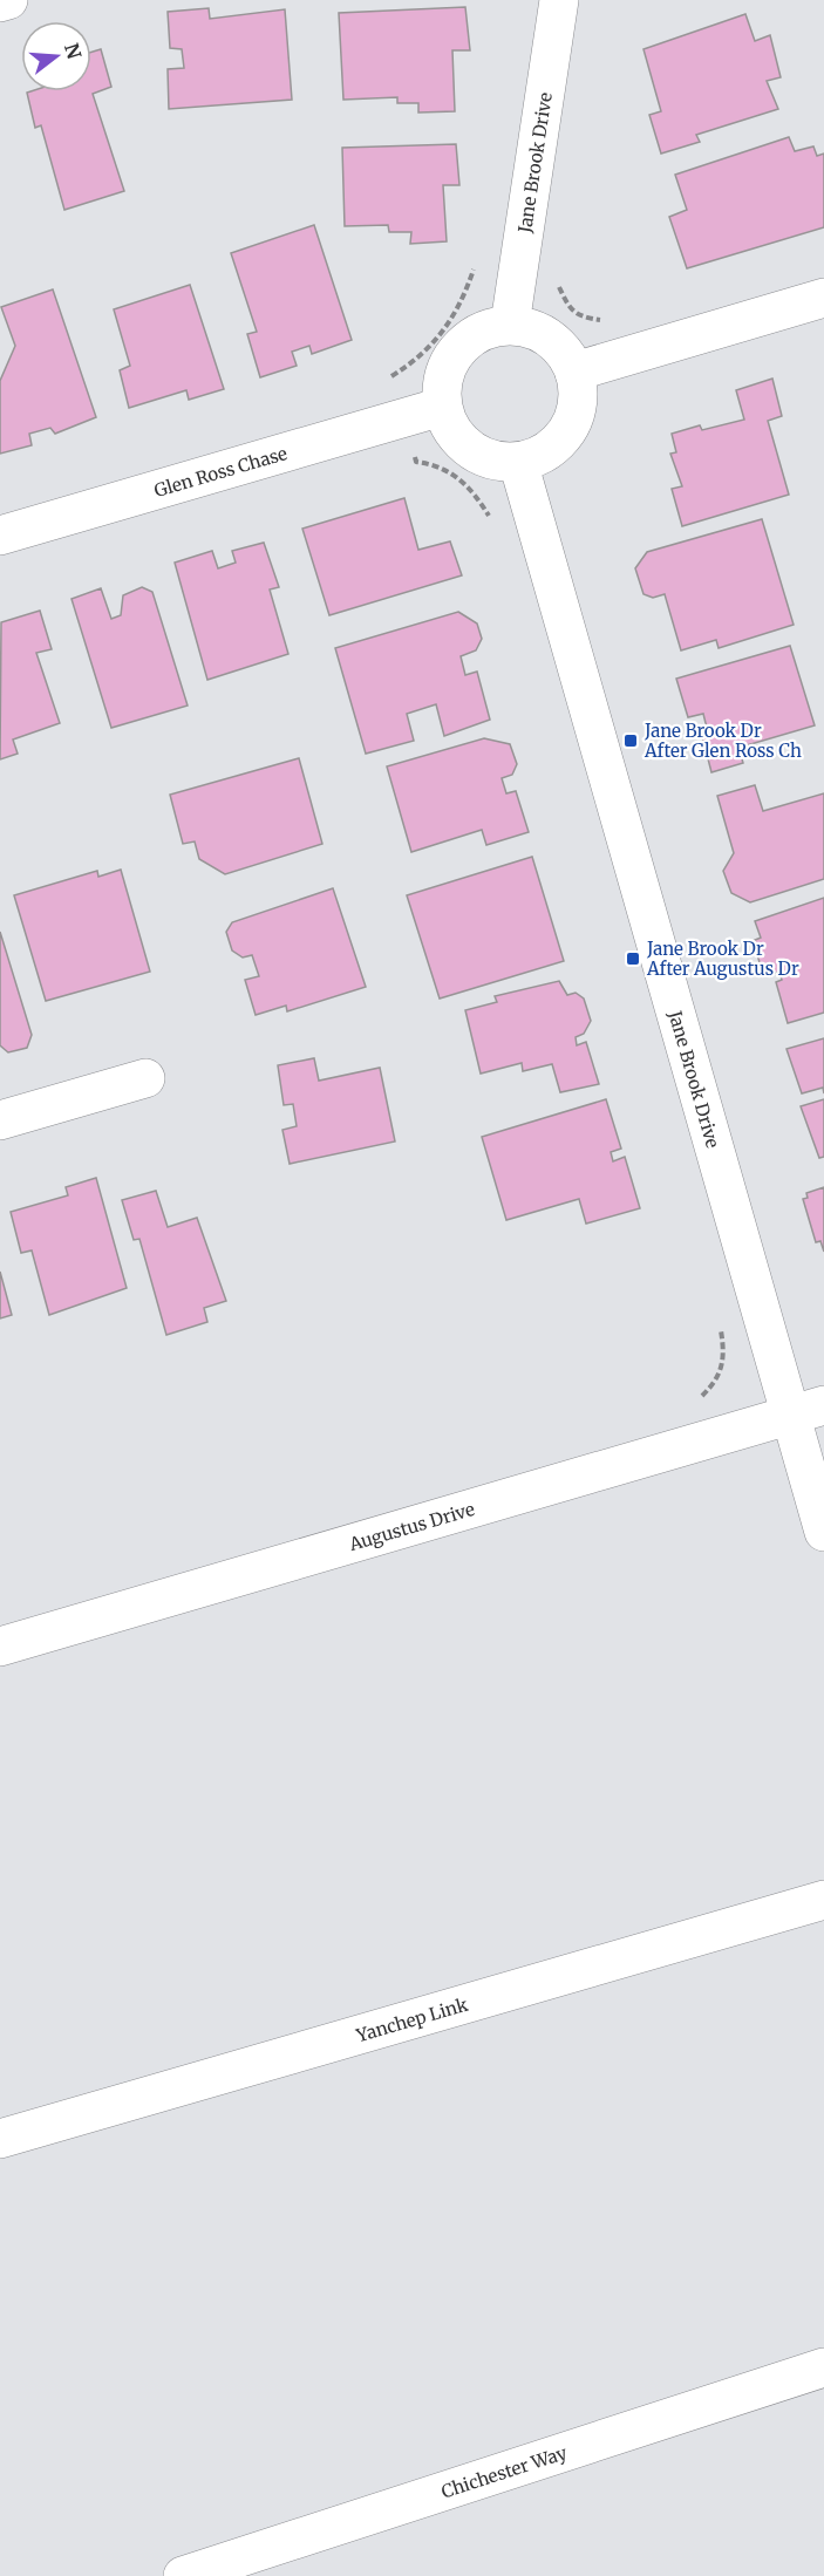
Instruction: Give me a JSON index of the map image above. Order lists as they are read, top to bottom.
{
  "streets": {
    "street": [
      "Jane Brook Drive",
      "Glen Ross Chase",
      "Augustus Drive",
      "Yanchep Link",
      "Chichester Way"
    ]
  },
  "crossings": [
    ["Jane Brook Drive", "Glen Ross Chase"],
    ["Jane Brook Drive", "Augustus Drive"]
  ],
  "places": {
    "transit": ["Jane Brook Dr After Glen Ross Ch", "Jane Brook Dr After Augustus Dr"]
  },
  "north": "right"
}
